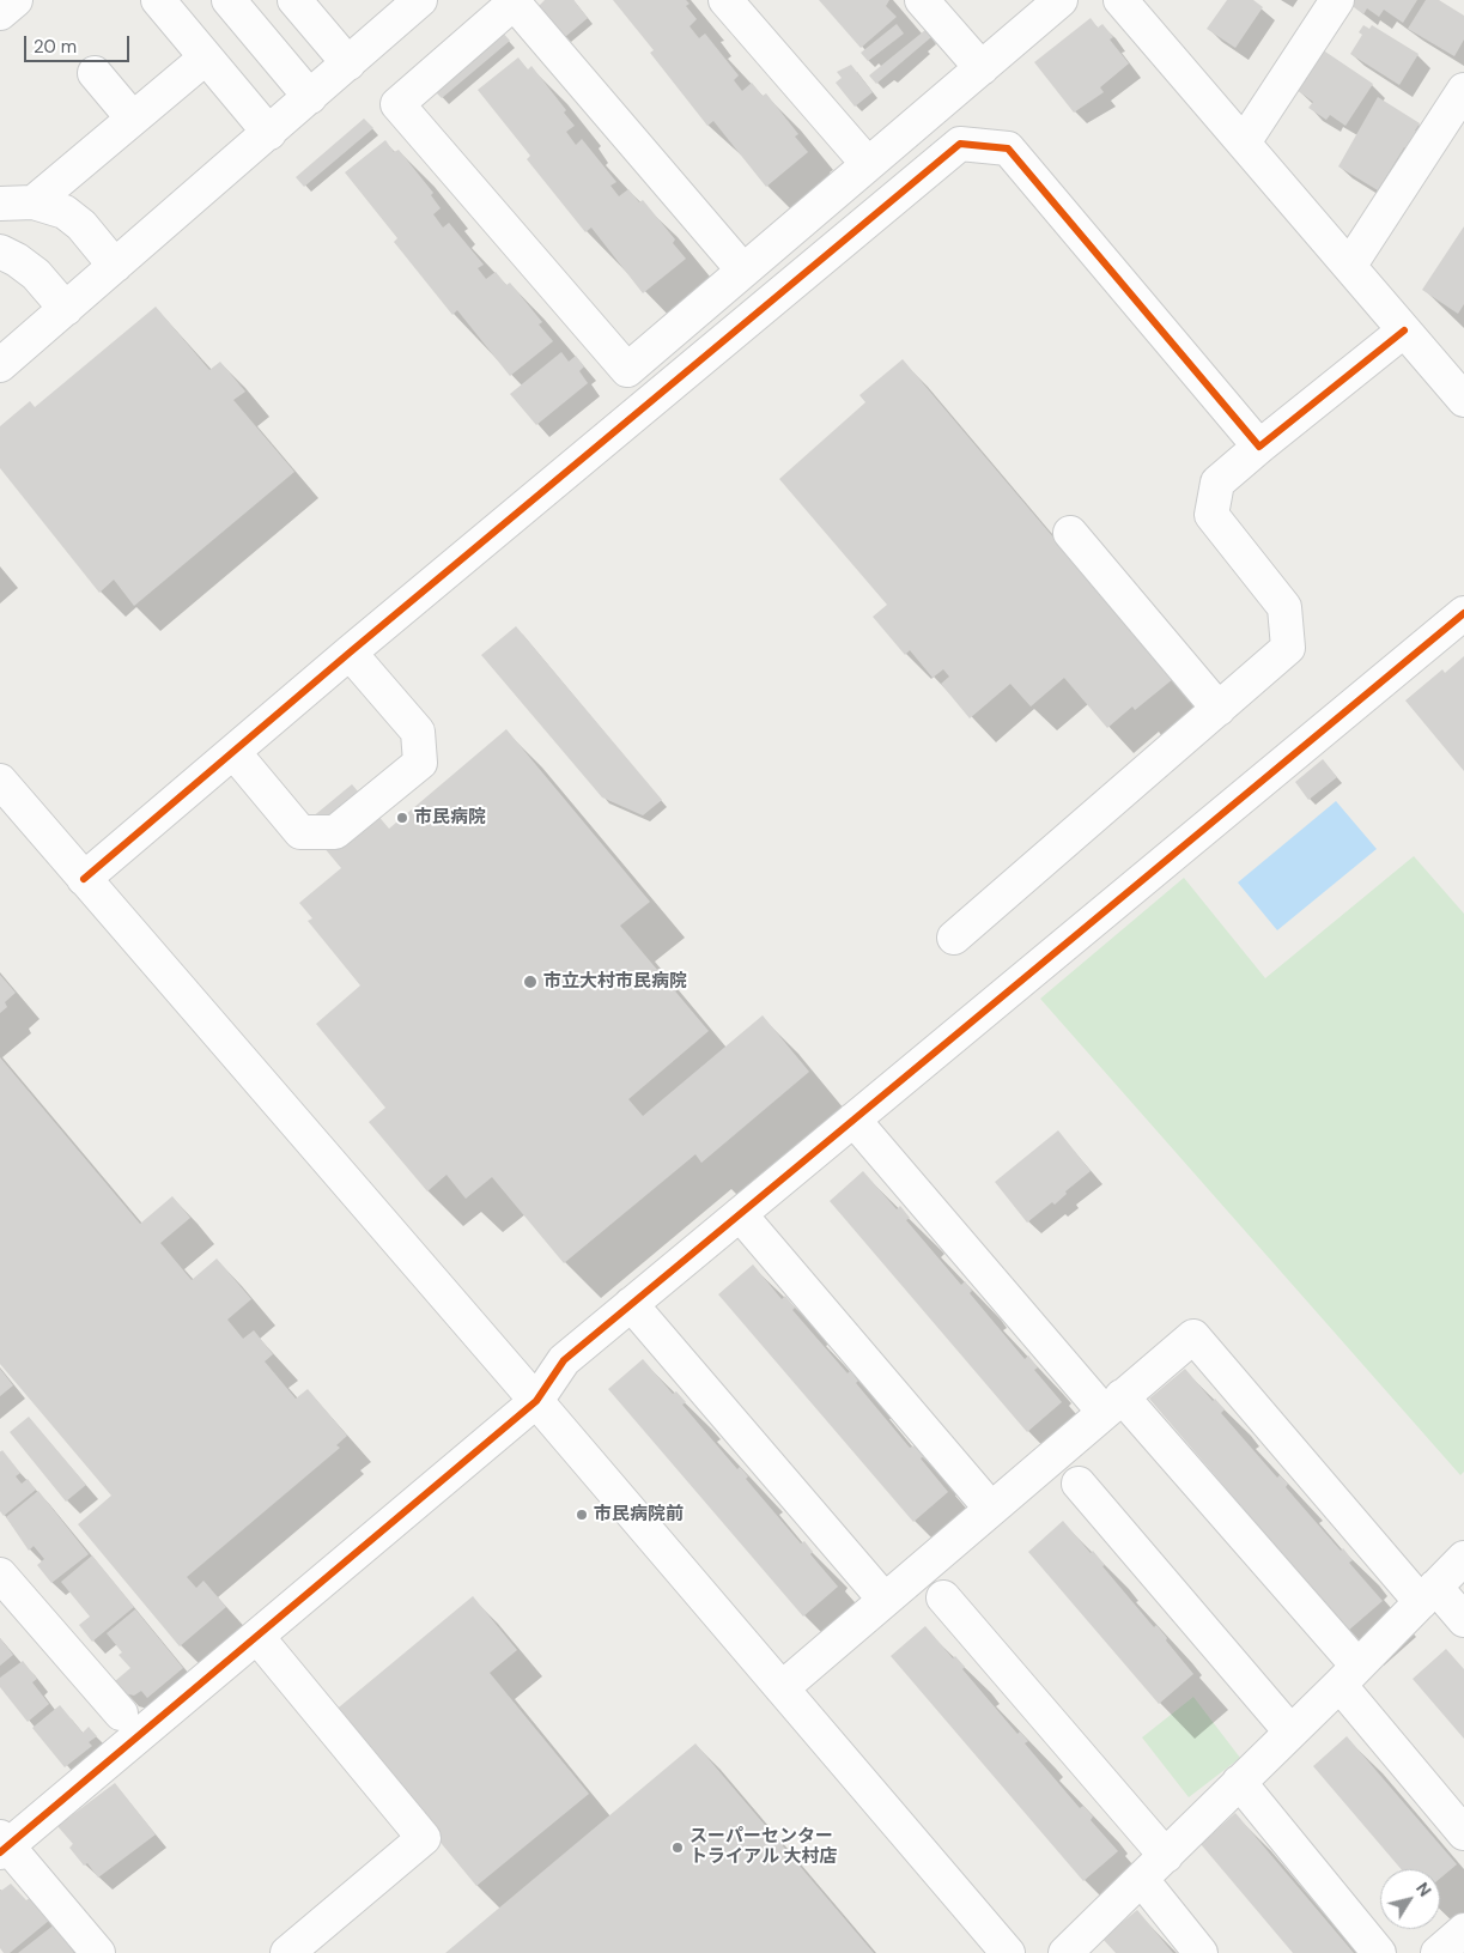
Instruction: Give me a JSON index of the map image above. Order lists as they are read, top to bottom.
{
  "places": [
    "市民病院",
    "市立大村市民病院",
    "市民病院前",
    "スーパーセンター トライアル 大村店"
  ],
  "scale_bar": "20 m",
  "north": "top right"
}
